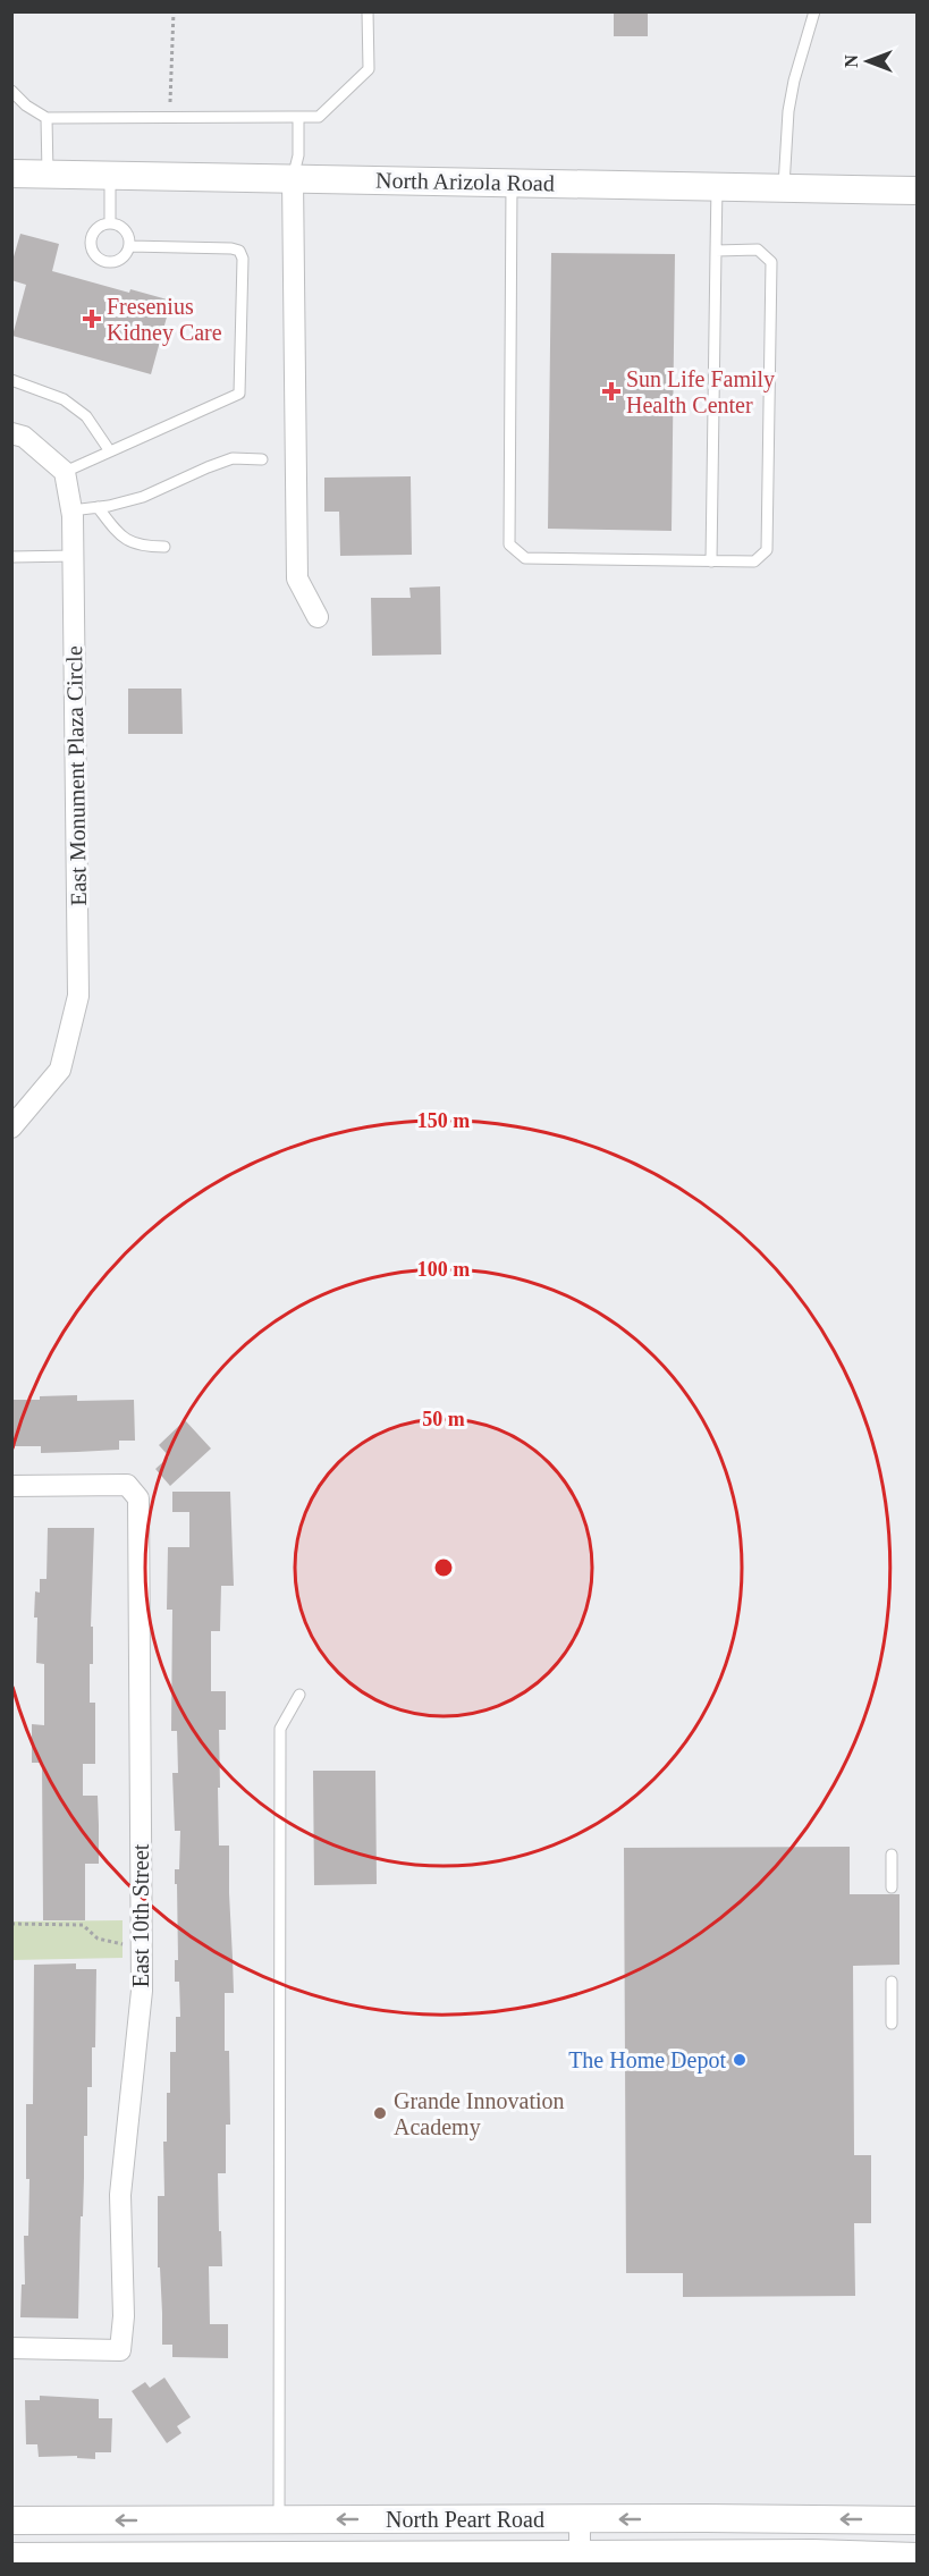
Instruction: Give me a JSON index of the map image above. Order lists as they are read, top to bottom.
{
  "streets": {
    "street": [
      "North Arizola Road",
      "East Monument Plaza Circle",
      "East 10th Street",
      "North Peart Road"
    ]
  },
  "places": {
    "health": ["Fresenius Kidney Care", "Sun Life Family Health Center"],
    "other": ["The Home Depot", "Grande Innovation Academy"]
  },
  "north": "left",
  "rings": ["150 m", "100 m", "50 m"]
}
